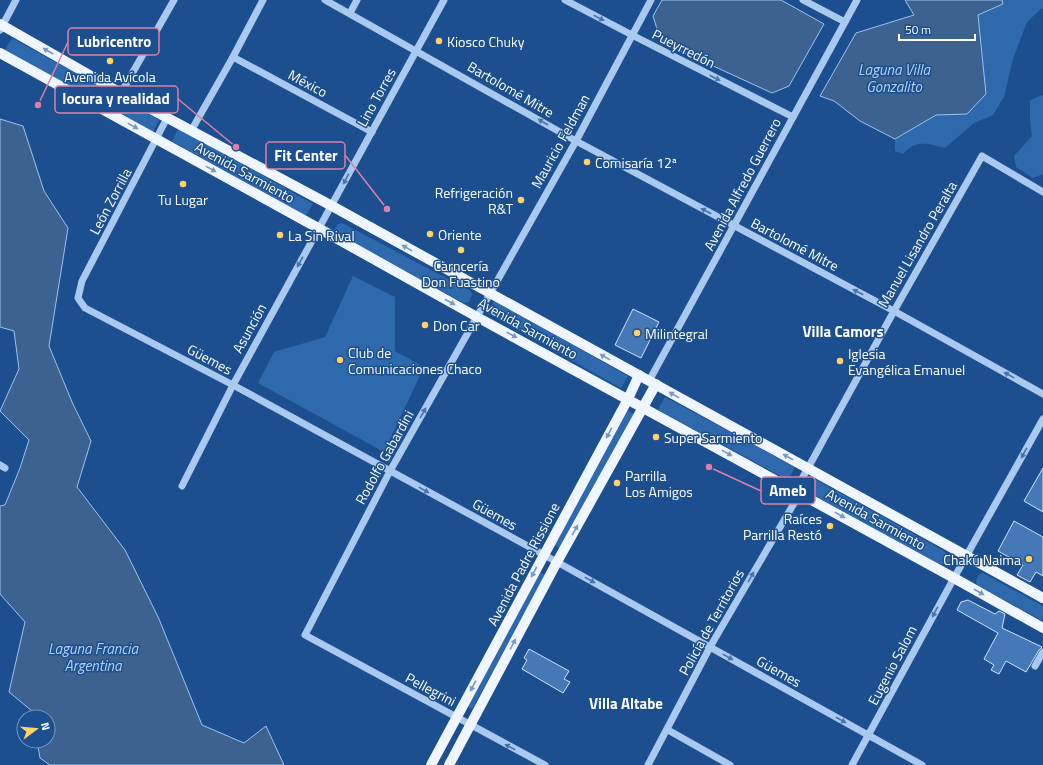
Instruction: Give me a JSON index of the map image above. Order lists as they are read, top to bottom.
{
  "streets": {
    "main road": ["Avenida Sarmiento", "Avenida Padre Rissione"],
    "street": [
      "Pueyrredón",
      "México",
      "Bartolomé Mitre",
      "Lino Torres",
      "Mauricio Feldman",
      "Avenida Alfredo Guerrero",
      "León Zorrilla",
      "Manuel Lisandro Peralta",
      "Asunción",
      "Güemes",
      "Rodolfo Gabardini",
      "Policía de Territorios",
      "Eugenio Salom",
      "Pellegrini"
    ]
  },
  "crossings": [
    ["Pueyrredón", "Mauricio Feldman"],
    ["Pueyrredón", "Avenida Alfredo Guerrero"],
    ["México", "Lino Torres"],
    ["Bartolomé Mitre", "Lino Torres"],
    ["Bartolomé Mitre", "Mauricio Feldman"],
    ["Bartolomé Mitre", "Avenida Alfredo Guerrero"],
    ["Bartolomé Mitre", "Manuel Lisandro Peralta"],
    ["Lino Torres", "Avenida Sarmiento"],
    ["Lino Torres", "Asunción"],
    ["Mauricio Feldman", "Avenida Sarmiento"],
    ["Mauricio Feldman", "Rodolfo Gabardini"],
    ["Avenida Sarmiento", "Avenida Alfredo Guerrero"],
    ["Avenida Sarmiento", "León Zorrilla"],
    ["Avenida Sarmiento", "Manuel Lisandro Peralta"],
    ["Avenida Sarmiento", "Asunción"],
    ["Avenida Sarmiento", "Rodolfo Gabardini"],
    ["Avenida Sarmiento", "Avenida Padre Rissione"],
    ["Avenida Sarmiento", "Policía de Territorios"],
    ["Avenida Sarmiento", "Eugenio Salom"],
    ["Avenida Alfredo Guerrero", "Avenida Padre Rissione"],
    ["León Zorrilla", "Güemes"],
    ["Manuel Lisandro Peralta", "Policía de Territorios"],
    ["Asunción", "Güemes"],
    ["Güemes", "Rodolfo Gabardini"],
    ["Güemes", "Avenida Padre Rissione"],
    ["Güemes", "Policía de Territorios"],
    ["Güemes", "Eugenio Salom"],
    ["Rodolfo Gabardini", "Pellegrini"],
    ["Avenida Padre Rissione", "Pellegrini"]
  ],
  "one_way": [
    "Pueyrredón",
    "Bartolomé Mitre",
    "Lino Torres",
    "Asunción",
    "Güemes",
    "Rodolfo Gabardini",
    "Policía de Territorios",
    "Eugenio Salom"
  ],
  "districts": ["Villa Camors", "Villa Altabe"],
  "water": ["Laguna Villa Gonzalito", "Laguna Francia Argentina"],
  "places": [
    "Kiosco Chuky",
    "Avenida Avícola",
    "Lubricentro",
    "locura y realidad",
    "Comisaría 12ª",
    "Tu Lugar",
    "Refrigeración R&T",
    "Fit Center",
    "Oriente",
    "La Sin Rival",
    "Carncería Don Fuastino",
    "Don Car",
    "Milintegral",
    "Club de Comunicaciones Chaco",
    "Iglesia Evangélica Emanuel",
    "Super Sarmiento",
    "Ameb",
    "Parrilla Los Amigos",
    "Raíces Parrilla Restó",
    "Chakú Naima"
  ],
  "scale_bar": "50 m",
  "north": "right"
}
